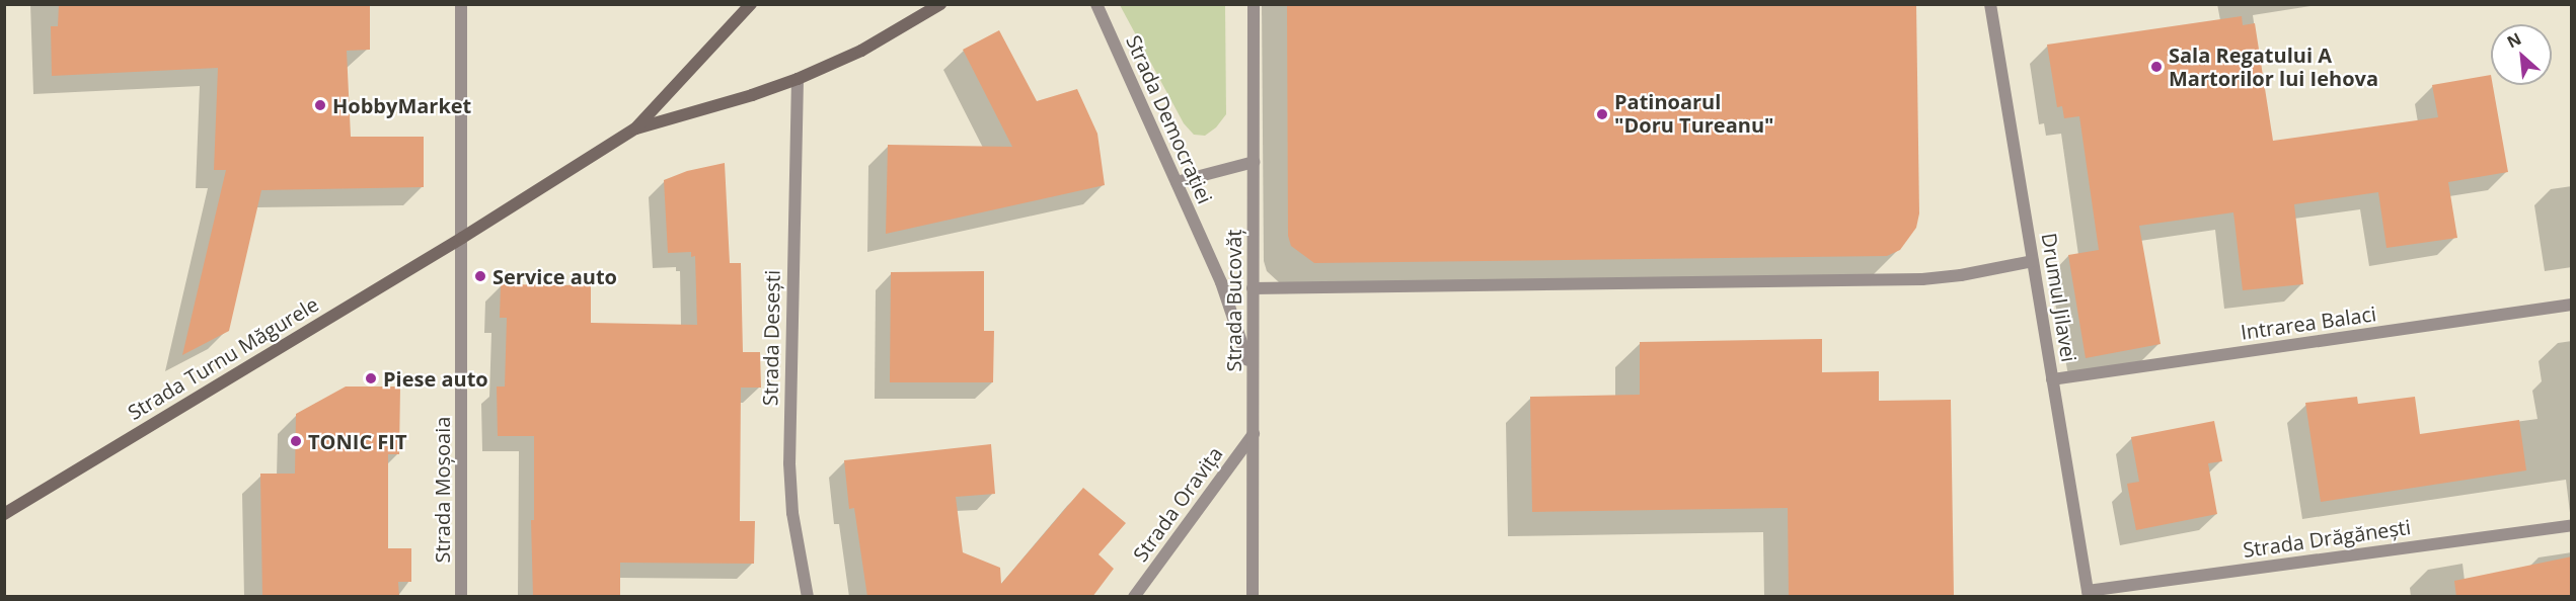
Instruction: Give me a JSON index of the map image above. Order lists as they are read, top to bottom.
{
  "streets": {
    "main road": ["Strada Turnu Măgurele"],
    "street": [
      "Strada Democrației",
      "Drumul Jilavei",
      "Strada Bucovăț",
      "Intrarea Balaci",
      "Strada Desești",
      "Strada Moșoaia",
      "Strada Oravița",
      "Strada Drăgănești"
    ]
  },
  "crossings": [
    ["Strada Democrației", "Strada Bucovăț"],
    ["Drumul Jilavei", "Intrarea Balaci"],
    ["Drumul Jilavei", "Strada Drăgănești"],
    ["Strada Bucovăț", "Strada Oravița"],
    ["Strada Desești", "Strada Turnu Măgurele"],
    ["Strada Turnu Măgurele", "Strada Moșoaia"]
  ],
  "places": [
    "Sala Regatului A Martorilor lui Iehova",
    "HobbyMarket",
    "Patinoarul \"Doru Tureanu\"",
    "Service auto",
    "Piese auto",
    "TONIC FIT"
  ],
  "north": "top left"
}
